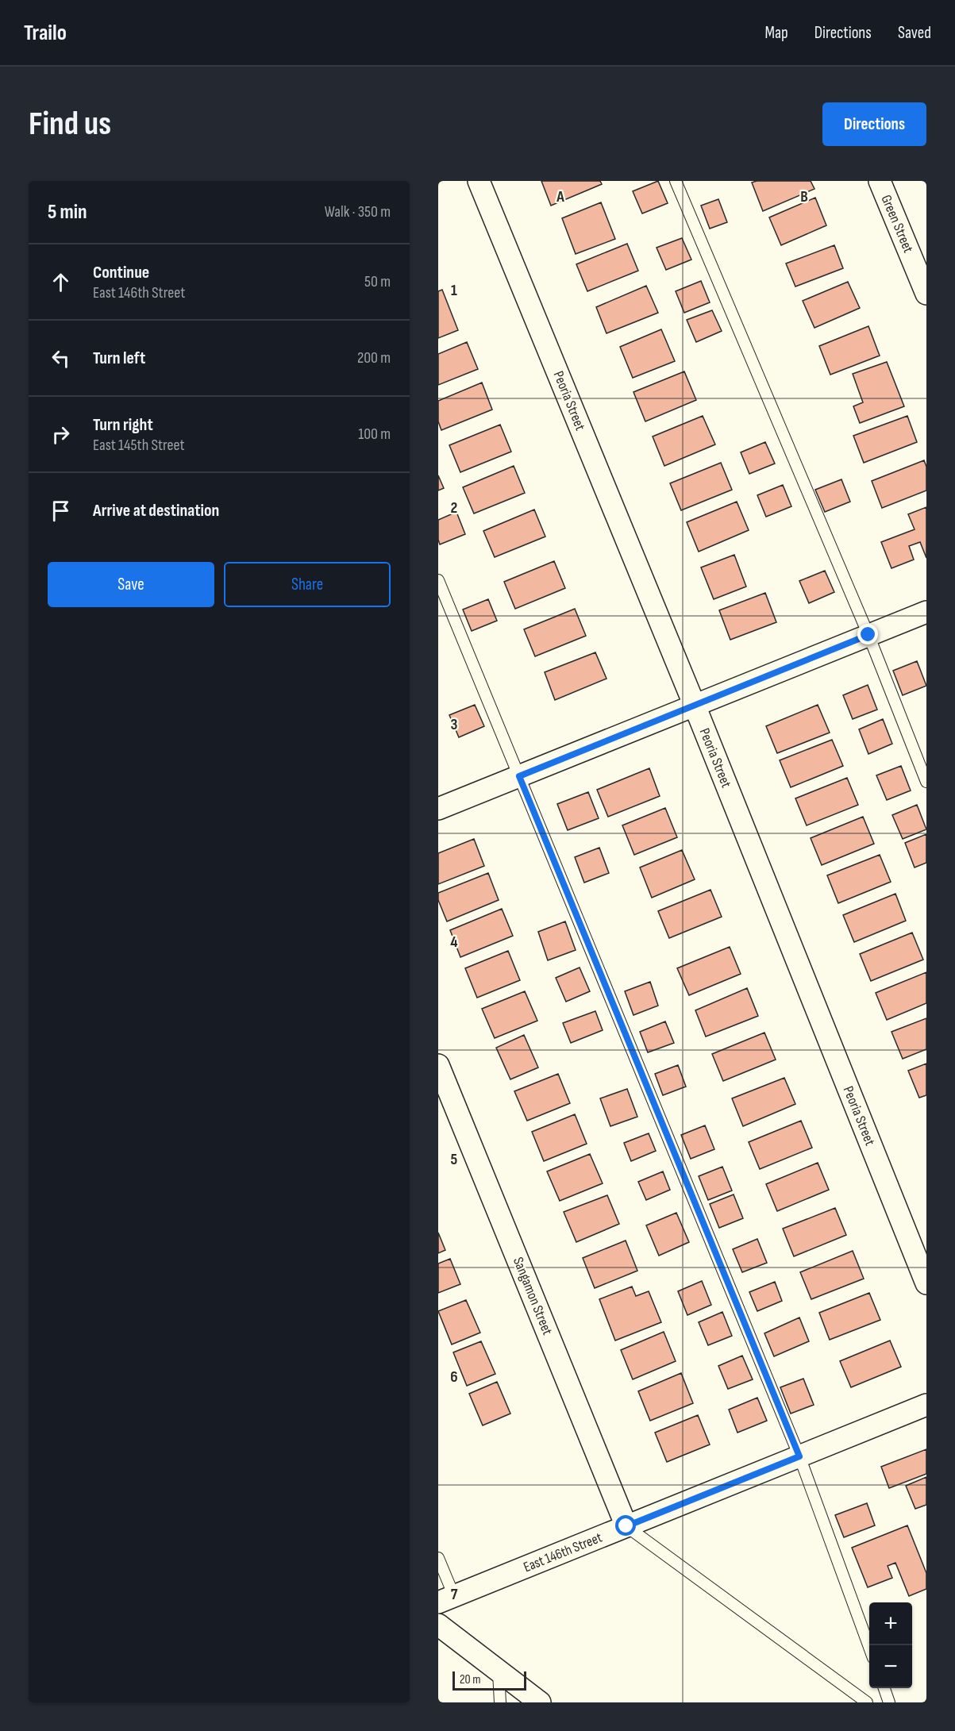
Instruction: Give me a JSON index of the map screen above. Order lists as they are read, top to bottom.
{
  "streets": {
    "street": [
      "Green Street",
      "Peoria Street",
      "Sangamon Street",
      "East 146th Street"
    ]
  },
  "crossings": [
    ["Sangamon Street", "East 146th Street"]
  ],
  "scale_bar": "20 m",
  "page": {
    "header": "Trailo",
    "nav": ["Map", "Directions", "Saved"],
    "buttons": [
      "Directions",
      ["Save", "Share"]
    ],
    "title": "Find us",
    "heading": ["5 min", "Walk · 350 m"],
    "list": [
      ["Continue", "East 146th Street", "50 m"],
      ["Turn left", "200 m"],
      ["Turn right", "East 145th Street", "100 m"],
      "Arrive at destination"
    ],
    "map_buttons": ["+", "−"],
    "scale": "20 m"
  },
  "grid": {
    "columns": ["A", "B"],
    "rows": [
      "1",
      "2",
      "3",
      "4",
      "5",
      "6",
      "7"
    ]
  }
}
